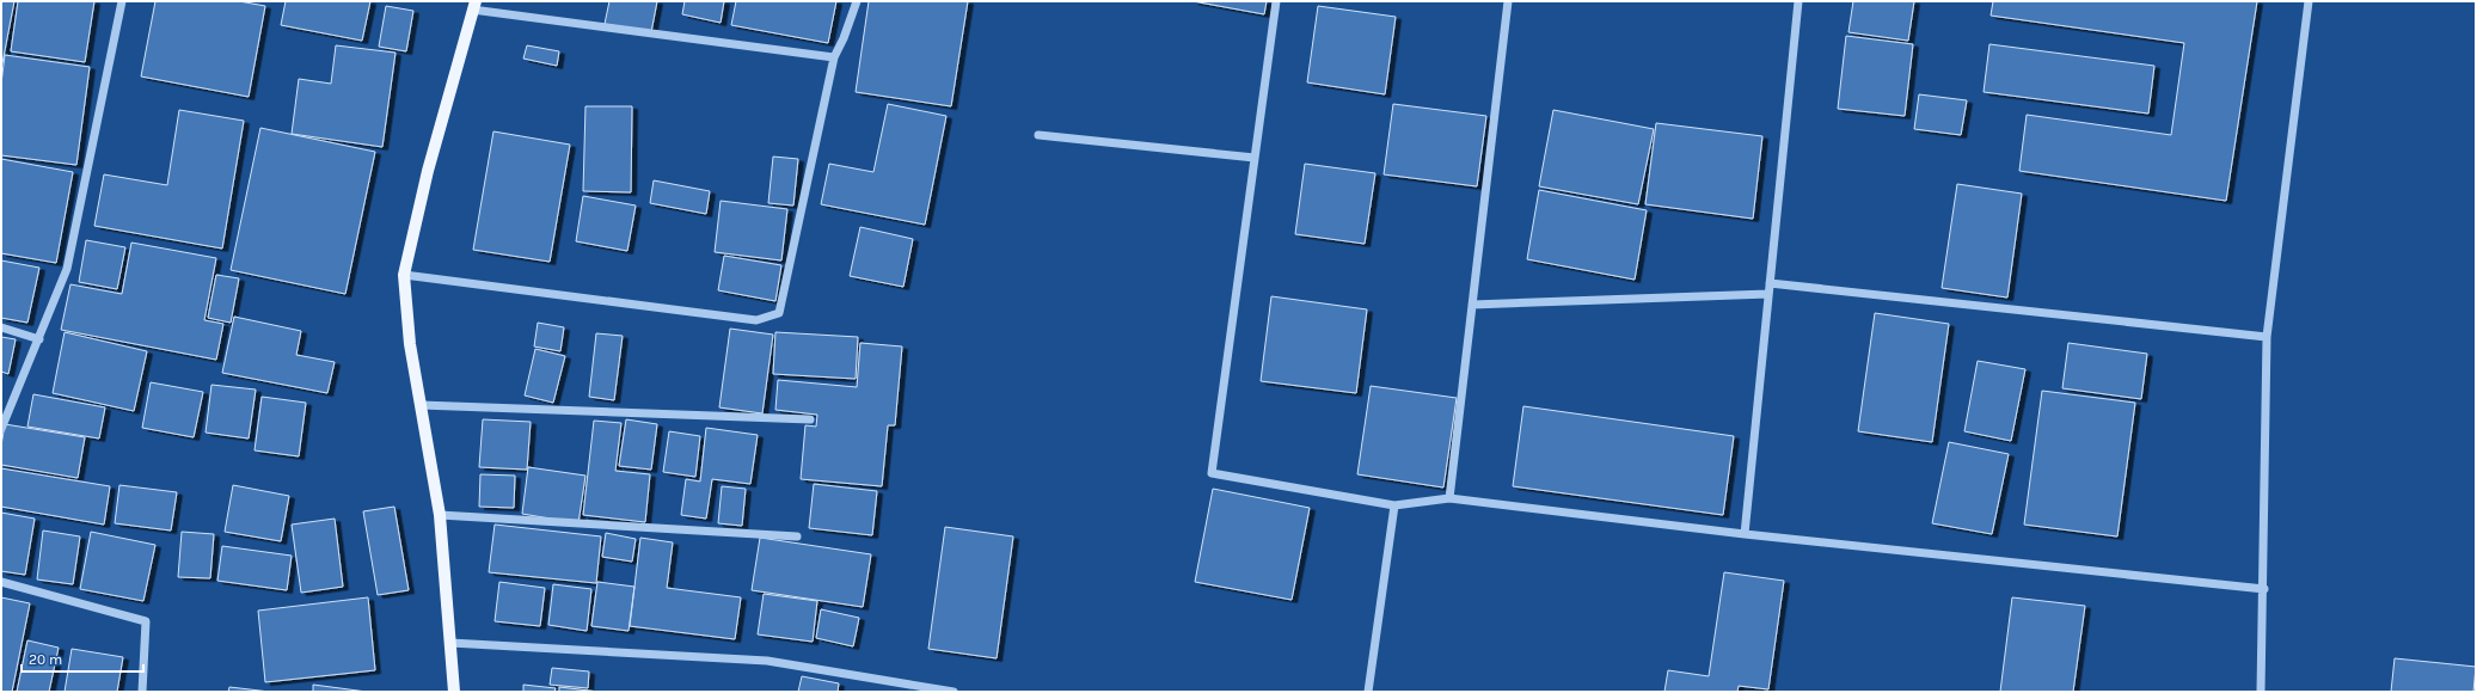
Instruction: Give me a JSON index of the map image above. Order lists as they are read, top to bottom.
{
  "scale_bar": "20 m"
}
